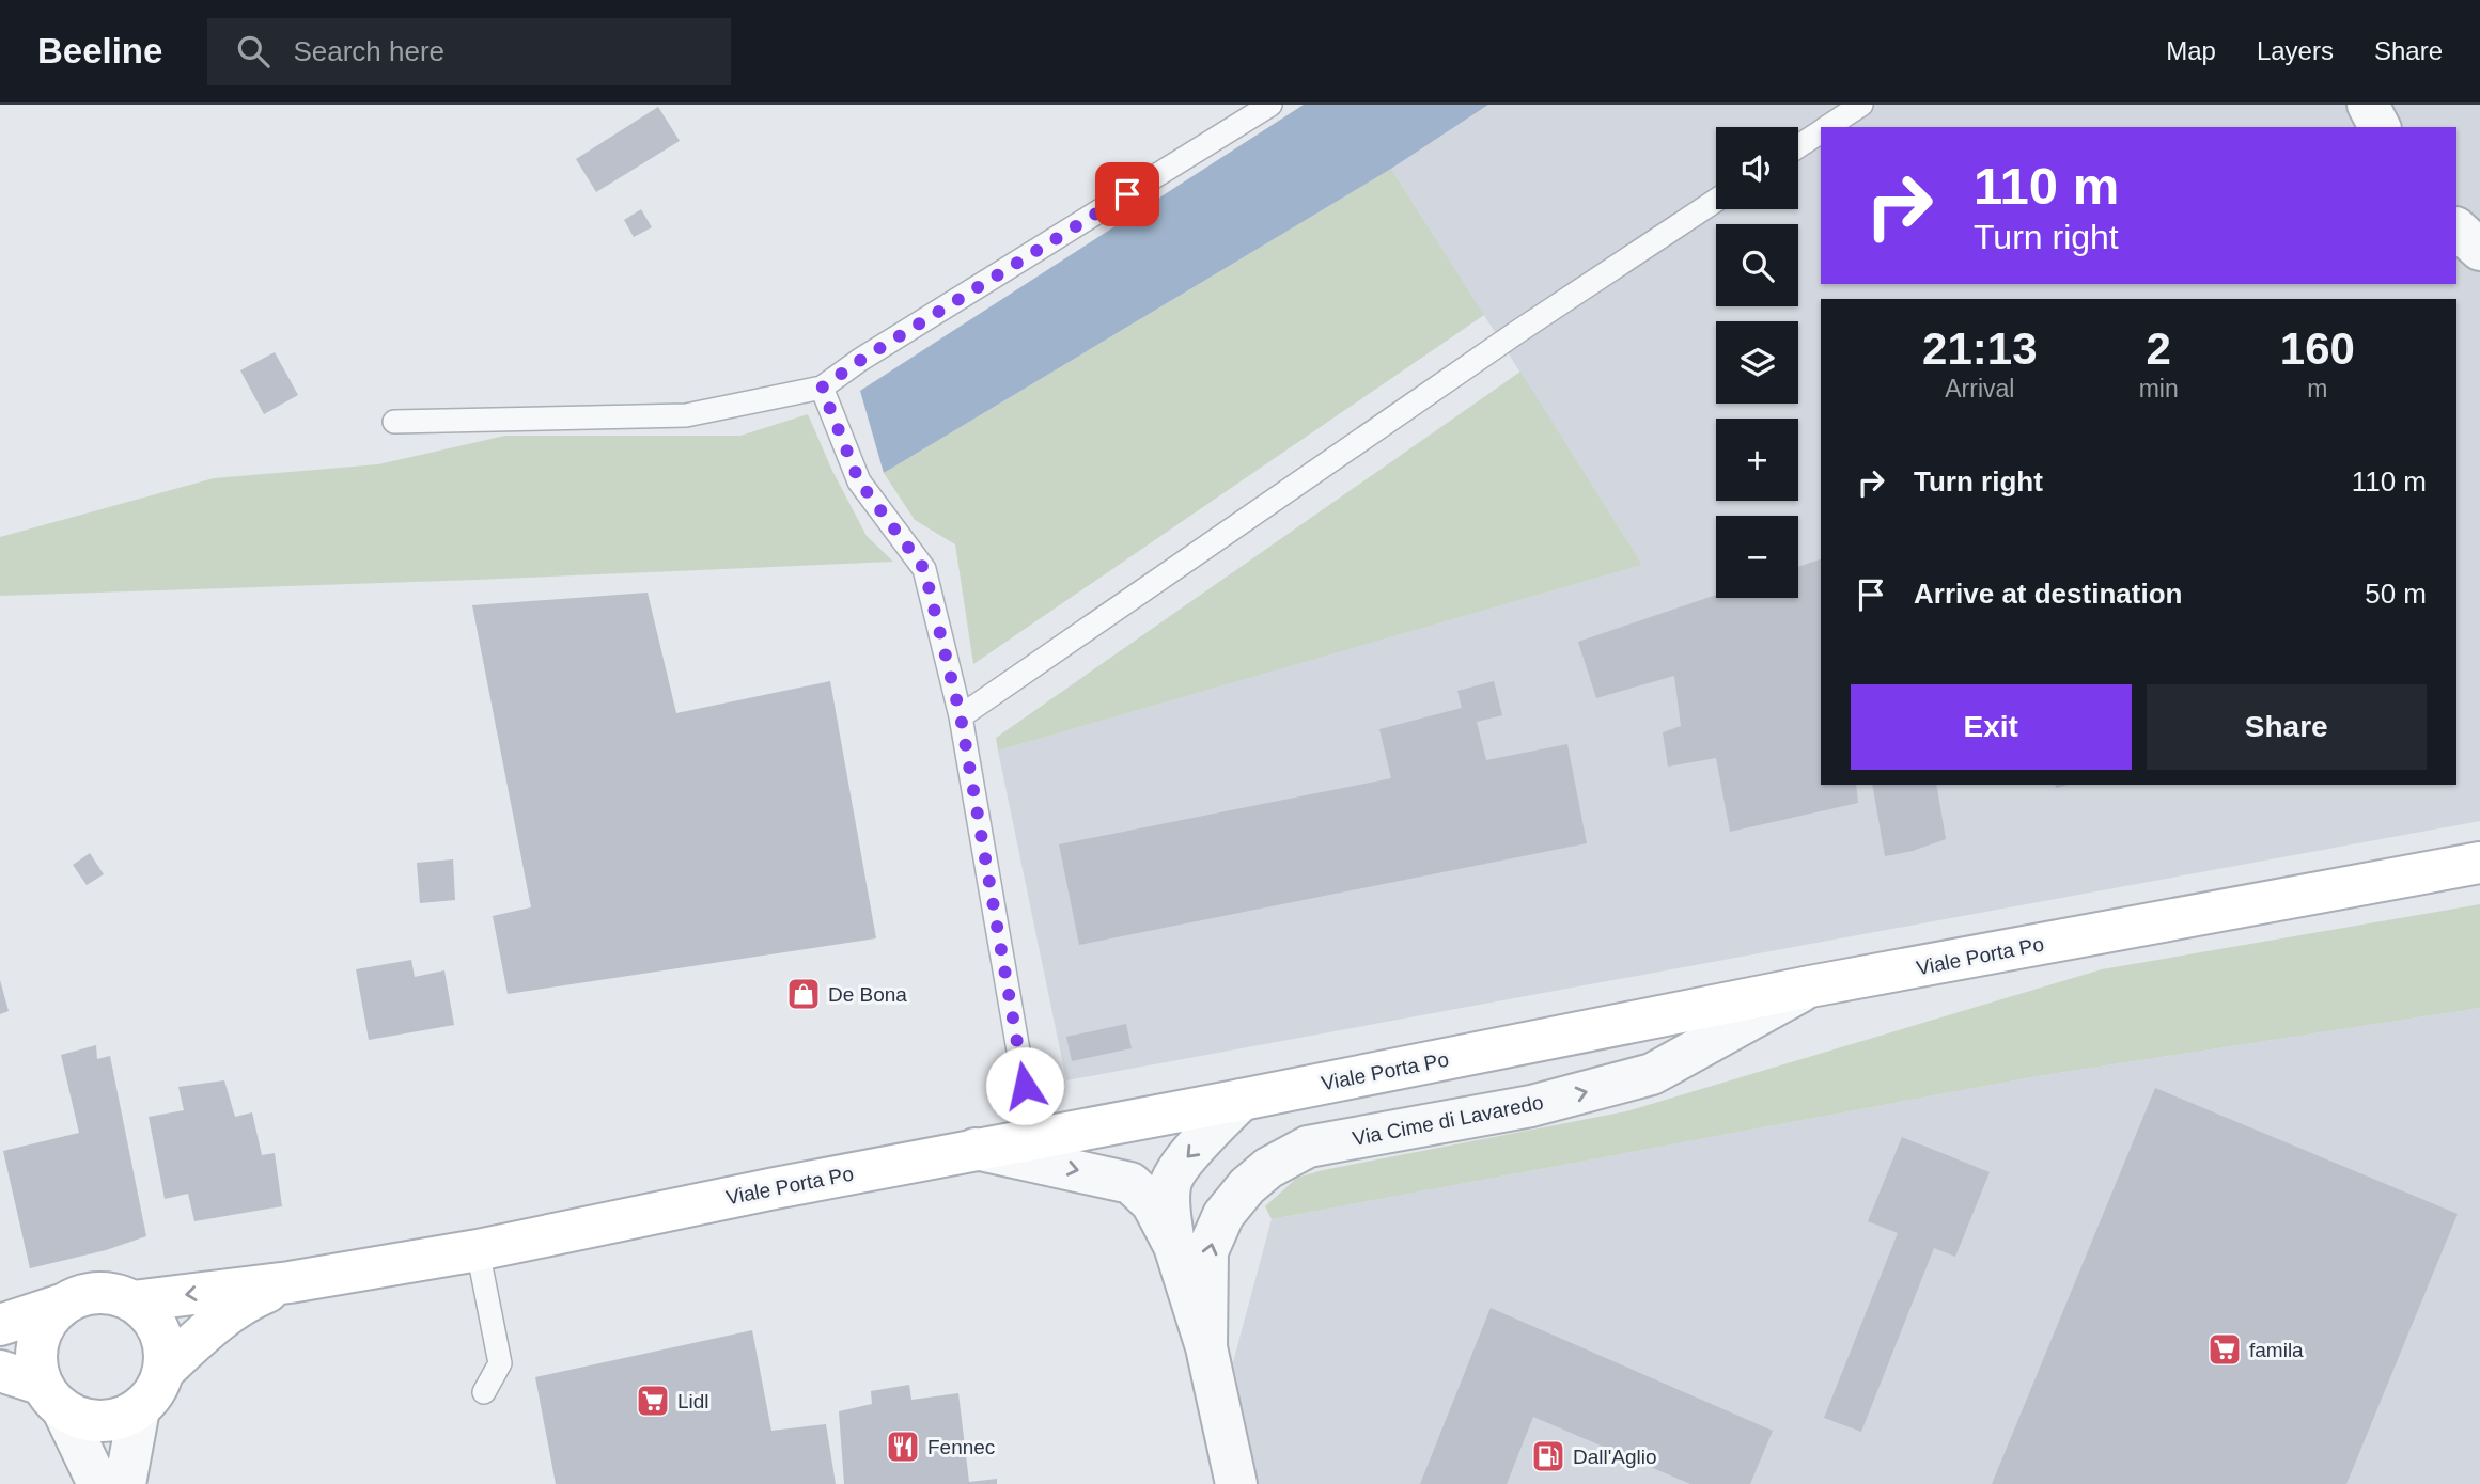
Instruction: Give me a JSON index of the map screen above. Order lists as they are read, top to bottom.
{
  "streets": {
    "main road": ["Viale Porta Po"],
    "street": ["Via Cime di Lavaredo"]
  },
  "crossings": [
    ["Viale Porta Po", "Via Cime di Lavaredo"]
  ],
  "places": {
    "shop": ["De Bona"],
    "supermarket": ["famila", "Lidl"],
    "restaurant": ["Fennec"],
    "fuel station": ["Dall'Aglio"]
  },
  "page": {
    "header": "Beeline",
    "search": "Search here",
    "nav": ["Map", "Layers", "Share"],
    "map_buttons": ["+", "−"],
    "turn": ["110 m", "Turn right"],
    "eta": [
      "21:13",
      "Arrival",
      "2",
      "min",
      "160",
      "m"
    ],
    "list": [
      {
        "name": "Turn right",
        "value": "110 m"
      },
      {
        "name": "Arrive at destination",
        "value": "50 m"
      }
    ],
    "buttons": ["Exit", "Share"]
  }
}
